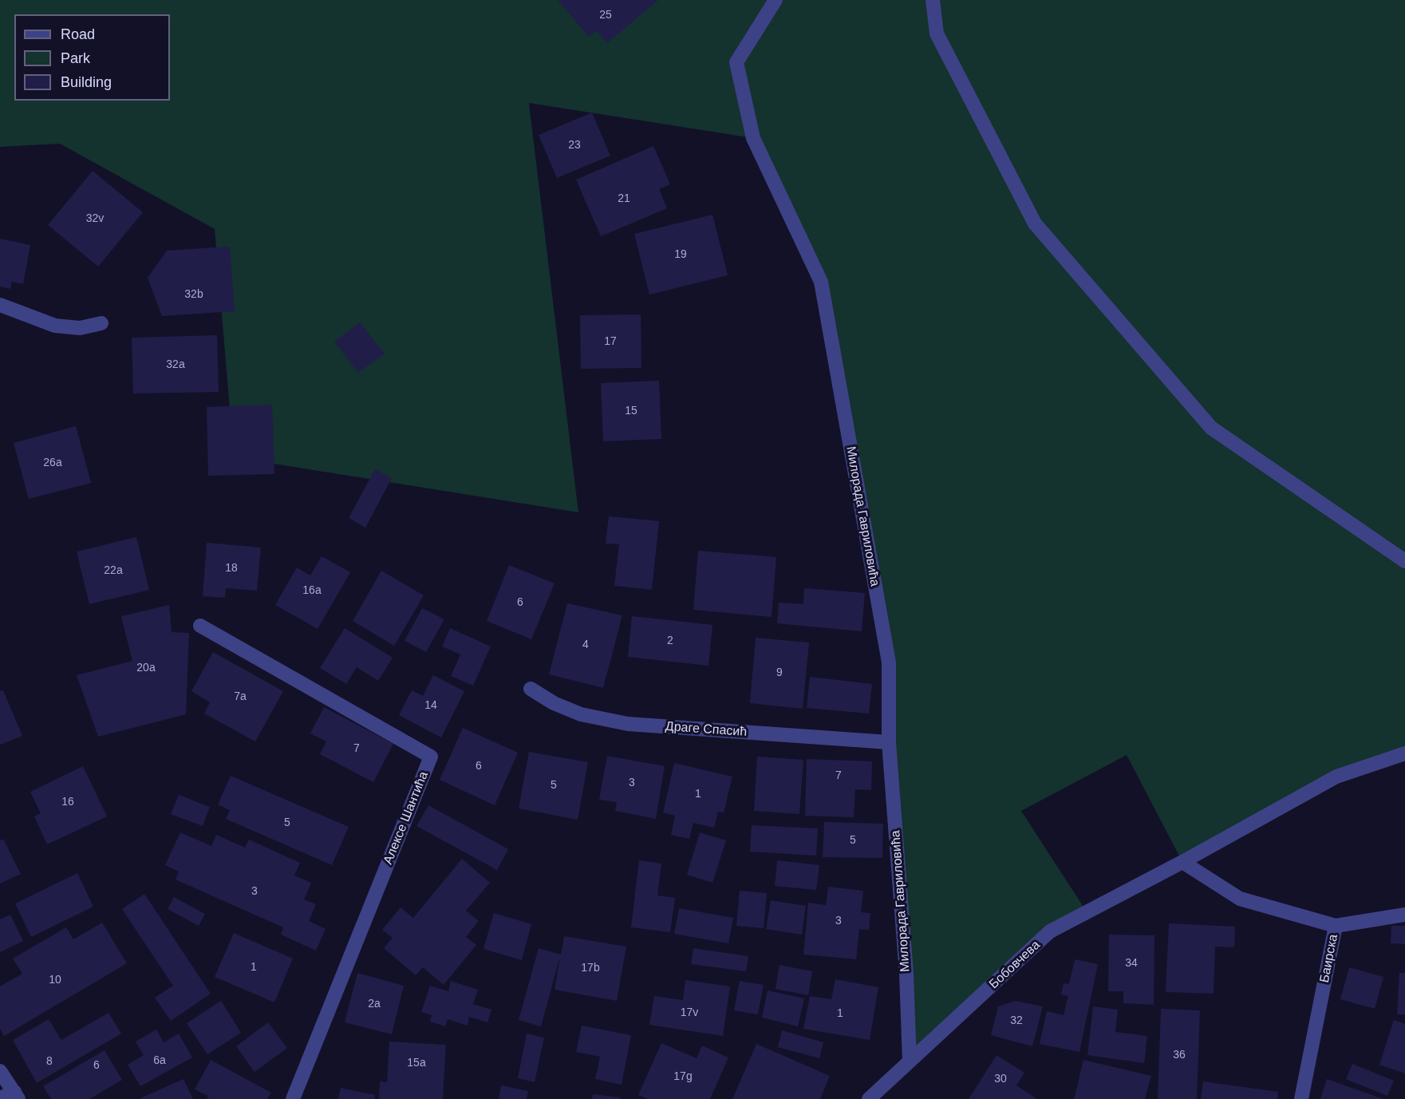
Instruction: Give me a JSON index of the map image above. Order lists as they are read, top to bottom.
{
  "streets": {
    "street": [
      "Милорада Гавриловића",
      "Драге Спасић",
      "Алексе Шантића",
      "Баирска",
      "Бобовчева"
    ]
  },
  "crossings": [
    ["Милорада Гавриловића", "Драге Спасић"],
    ["Милорада Гавриловића", "Бобовчева"],
    ["Баирска", "Бобовчева"]
  ],
  "house_numbers": [
    "25",
    "23",
    "21",
    "32v",
    "19",
    "32b",
    "17",
    "32a",
    "15",
    "26a",
    "18",
    "22a",
    "16a",
    "6",
    "2",
    "4",
    "20a",
    "9",
    "7a",
    "14",
    "7",
    "6",
    "7",
    "3",
    "5",
    "1",
    "16",
    "5",
    "5",
    "3",
    "3",
    "34",
    "1",
    "17b",
    "10",
    "2a",
    "17v",
    "1",
    "32",
    "36",
    "6a",
    "8",
    "15a",
    "6",
    "17g",
    "30"
  ],
  "legend": ["Road", "Park", "Building"]
}
